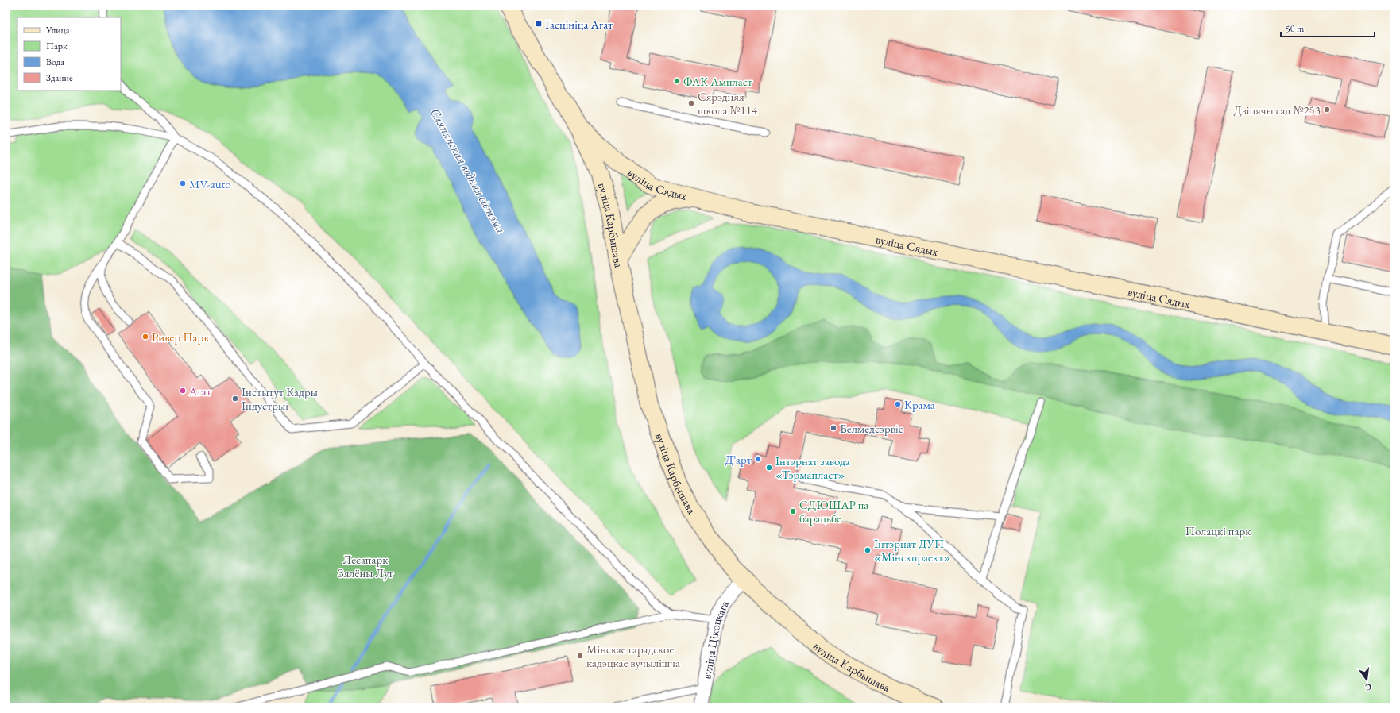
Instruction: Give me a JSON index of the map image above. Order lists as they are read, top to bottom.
{
  "streets": {
    "main road": ["вуліца Сядых", "вуліца Карбышава"],
    "street": ["вуліца Цікоцкага"]
  },
  "crossings": [
    ["вуліца Сядых", "вуліца Карбышава"],
    ["вуліца Карбышава", "вуліца Цікоцкага"]
  ],
  "water": ["Сляпянская водная сістэма"],
  "parks": ["Полацкі парк", "Лесапарк Зялёны Луг"],
  "places": {
    "transit": ["Гасцініца Агат"],
    "other": [
      "ФАК Ампласт",
      "Сярэдняя школа №114",
      "Дзіцячы сад №253",
      "MV-auto",
      "Ривер Парк",
      "Агат",
      "Інстытут Кадры Індустрыі",
      "Крама",
      "Белмедсэрвіс",
      "Дʼарт",
      "Інтэрнат завода «Тэрмапласт»",
      "СДЮШАР па барацьбе",
      "Інтэрнат ДУП «Мінскпраект»",
      "Мінскае гарадское кадэцкае вучылішча"
    ]
  },
  "legend": [
    "Улица",
    "Парк",
    "Вода",
    "Здание"
  ],
  "scale_bar": "50 m",
  "north": "bottom"
}
